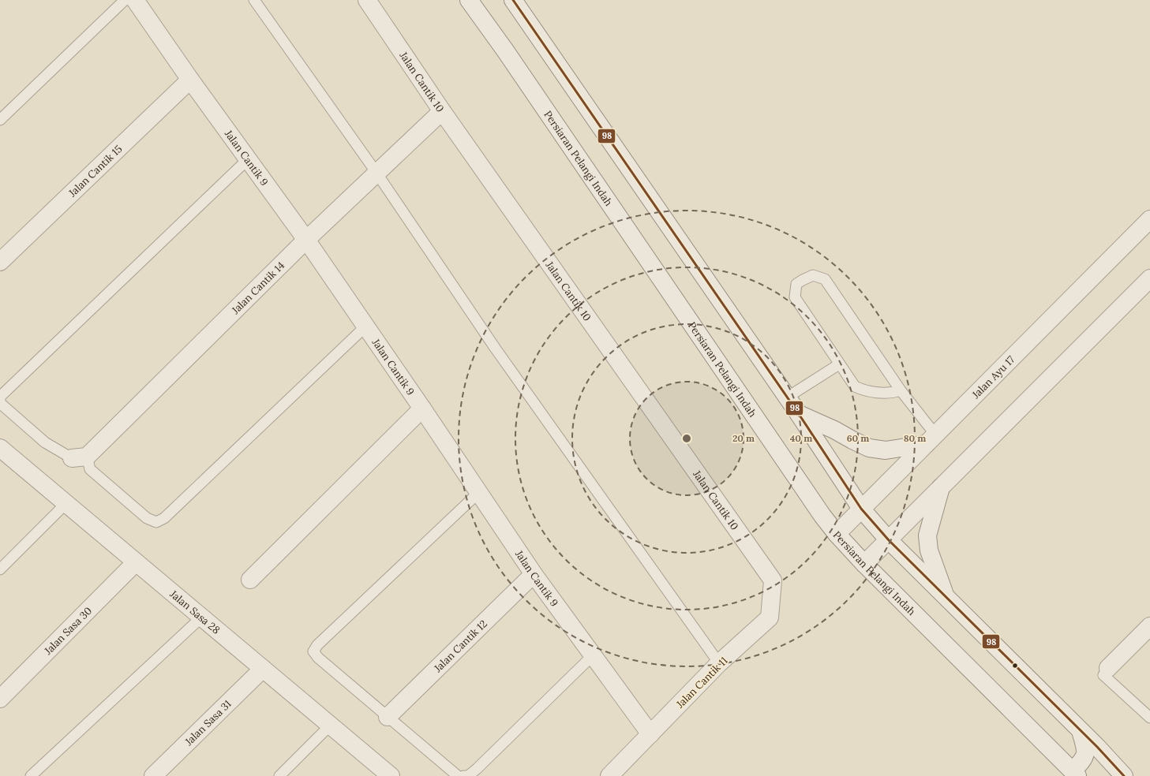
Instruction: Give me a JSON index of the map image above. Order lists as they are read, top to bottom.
{
  "streets": {
    "street": [
      "Jalan Cantik 10",
      "Jalan Cantik 9",
      "Persiaran Pelangi Indah",
      "Jalan Cantik 15",
      "Jalan Cantik 14",
      "Jalan Ayu 17",
      "Jalan Sasa 28",
      "Jalan Sasa 30",
      "Jalan Cantik 12",
      "Jalan Cantik 11",
      "Jalan Sasa 31"
    ]
  },
  "crossings": [
    ["Jalan Cantik 10", "Jalan Cantik 14"],
    ["Jalan Cantik 10", "Jalan Cantik 11"],
    ["Jalan Cantik 9", "Jalan Cantik 15"],
    ["Jalan Cantik 9", "Jalan Cantik 14"],
    ["Jalan Cantik 9", "Jalan Cantik 12"],
    ["Jalan Cantik 9", "Jalan Cantik 11"],
    ["Persiaran Pelangi Indah", "Jalan Ayu 17"],
    ["Jalan Sasa 28", "Jalan Sasa 30"],
    ["Jalan Sasa 28", "Jalan Sasa 31"]
  ],
  "lines": ["transit line 98"],
  "rings": [
    "20 m",
    "40 m",
    "60 m",
    "80 m"
  ]
}
